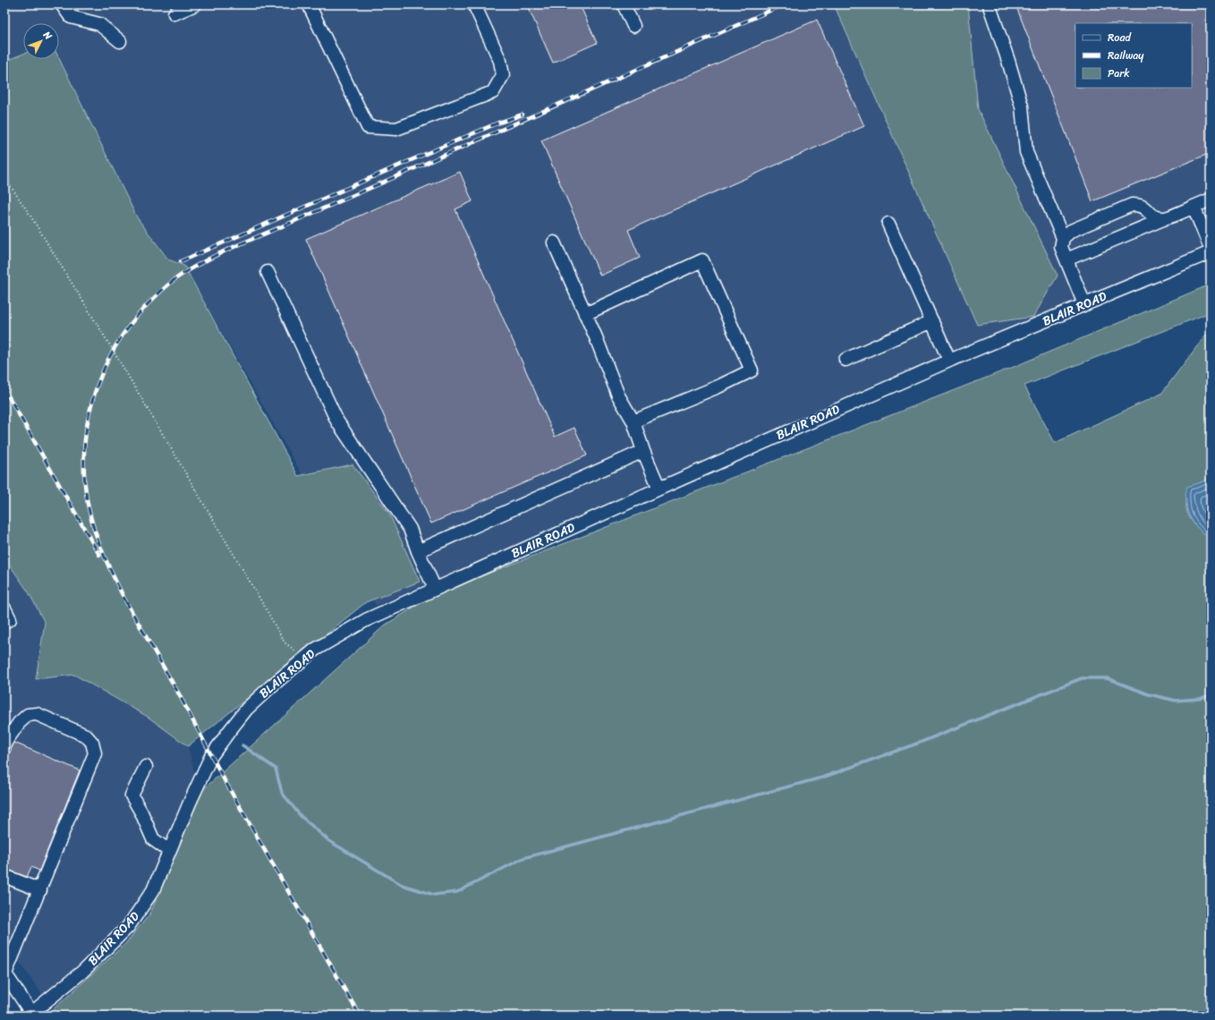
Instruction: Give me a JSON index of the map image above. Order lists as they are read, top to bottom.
{
  "streets": {
    "street": ["BLAIR ROAD"]
  },
  "legend": ["Road", "Railway", "Park"],
  "north": "top right"
}
